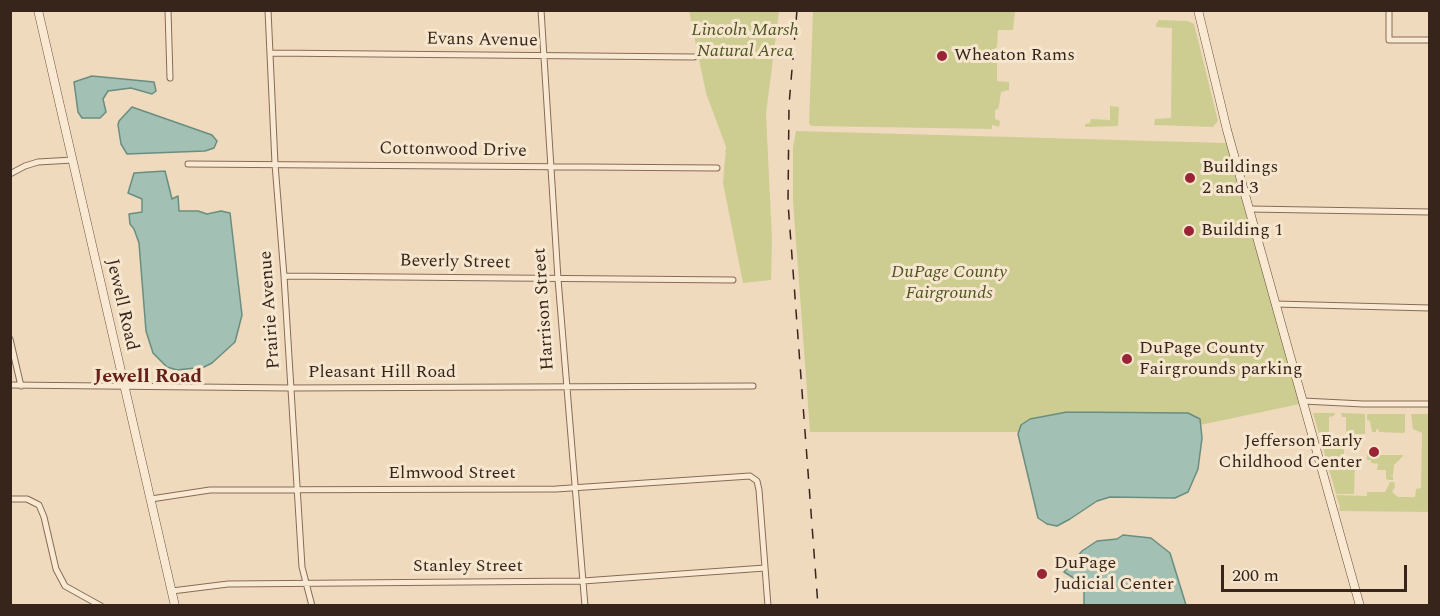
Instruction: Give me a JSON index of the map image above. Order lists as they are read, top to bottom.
{
  "streets": {
    "street": [
      "Evans Avenue",
      "Cottonwood Drive",
      "Beverly Street",
      "Jewell Road",
      "Harrison Street",
      "Prairie Avenue",
      "Pleasant Hill Road",
      "Elmwood Street",
      "Stanley Street"
    ]
  },
  "crossings": [
    ["Evans Avenue", "Harrison Street"],
    ["Evans Avenue", "Prairie Avenue"],
    ["Cottonwood Drive", "Harrison Street"],
    ["Cottonwood Drive", "Prairie Avenue"],
    ["Beverly Street", "Harrison Street"],
    ["Beverly Street", "Prairie Avenue"],
    ["Jewell Road", "Pleasant Hill Road"],
    ["Jewell Road", "Elmwood Street"],
    ["Jewell Road", "Stanley Street"],
    ["Harrison Street", "Pleasant Hill Road"],
    ["Harrison Street", "Elmwood Street"],
    ["Harrison Street", "Stanley Street"],
    ["Prairie Avenue", "Pleasant Hill Road"],
    ["Prairie Avenue", "Elmwood Street"],
    ["Prairie Avenue", "Stanley Street"],
    ["Elmwood Street", "Stanley Street"]
  ],
  "districts": ["Jewell Road"],
  "parks": ["Lincoln Marsh Natural Area", "DuPage County Fairgrounds"],
  "places": [
    "Wheaton Rams",
    "Buildings 2 and 3",
    "Building 1",
    "DuPage County Fairgrounds parking",
    "Jefferson Early Childhood Center",
    "DuPage Judicial Center"
  ],
  "scale_bar": "200 m"
}
